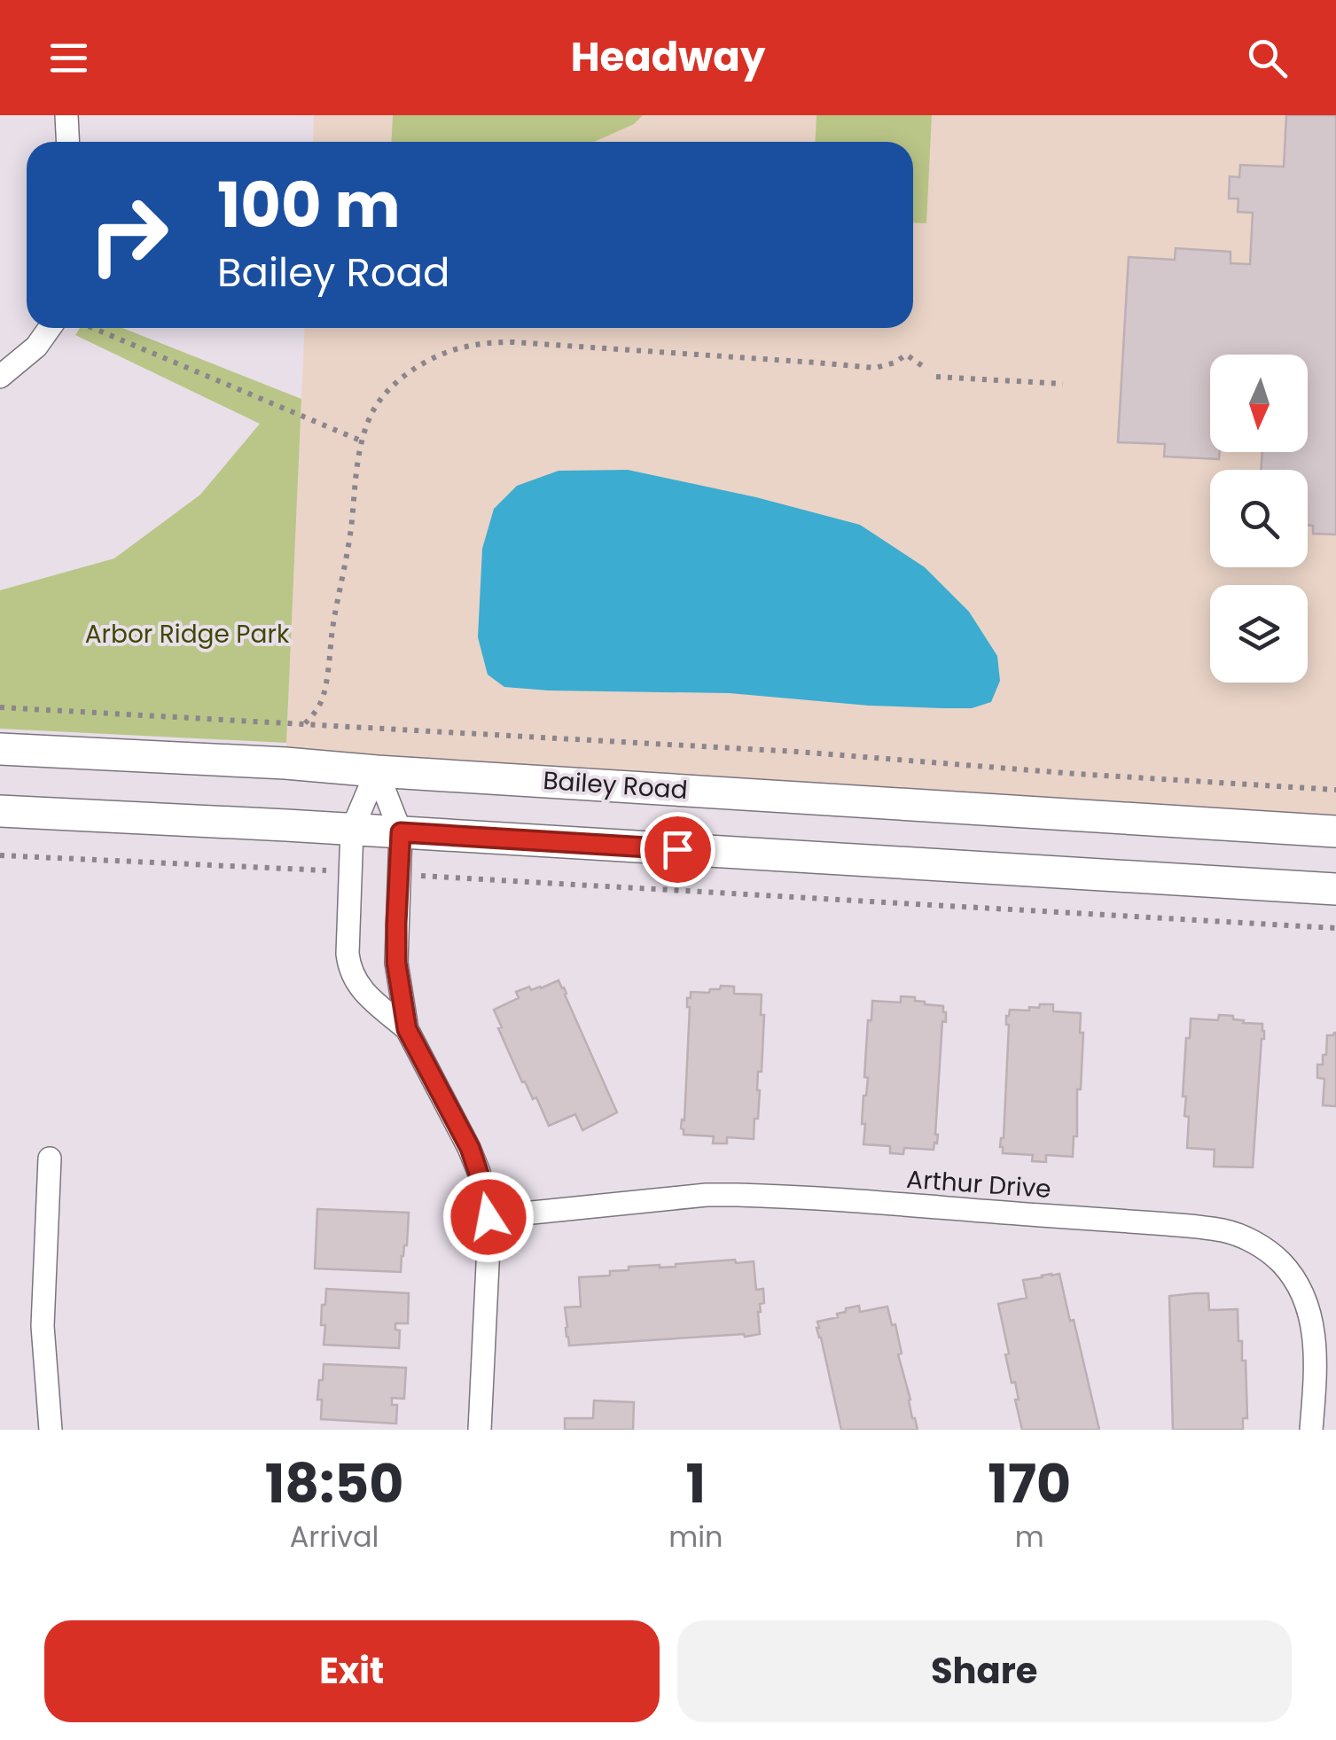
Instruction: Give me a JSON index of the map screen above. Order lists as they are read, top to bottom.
{
  "streets": {
    "main road": ["Bailey Road"],
    "street": ["Arthur Drive"]
  },
  "parks": ["Arbor Ridge Park"],
  "north": "bottom",
  "page": {
    "header": "Headway",
    "turn": ["100 m", "Bailey Road"],
    "eta": [
      "18:50",
      "Arrival",
      "1",
      "min",
      "170",
      "m"
    ],
    "buttons": ["Exit", "Share"]
  }
}
